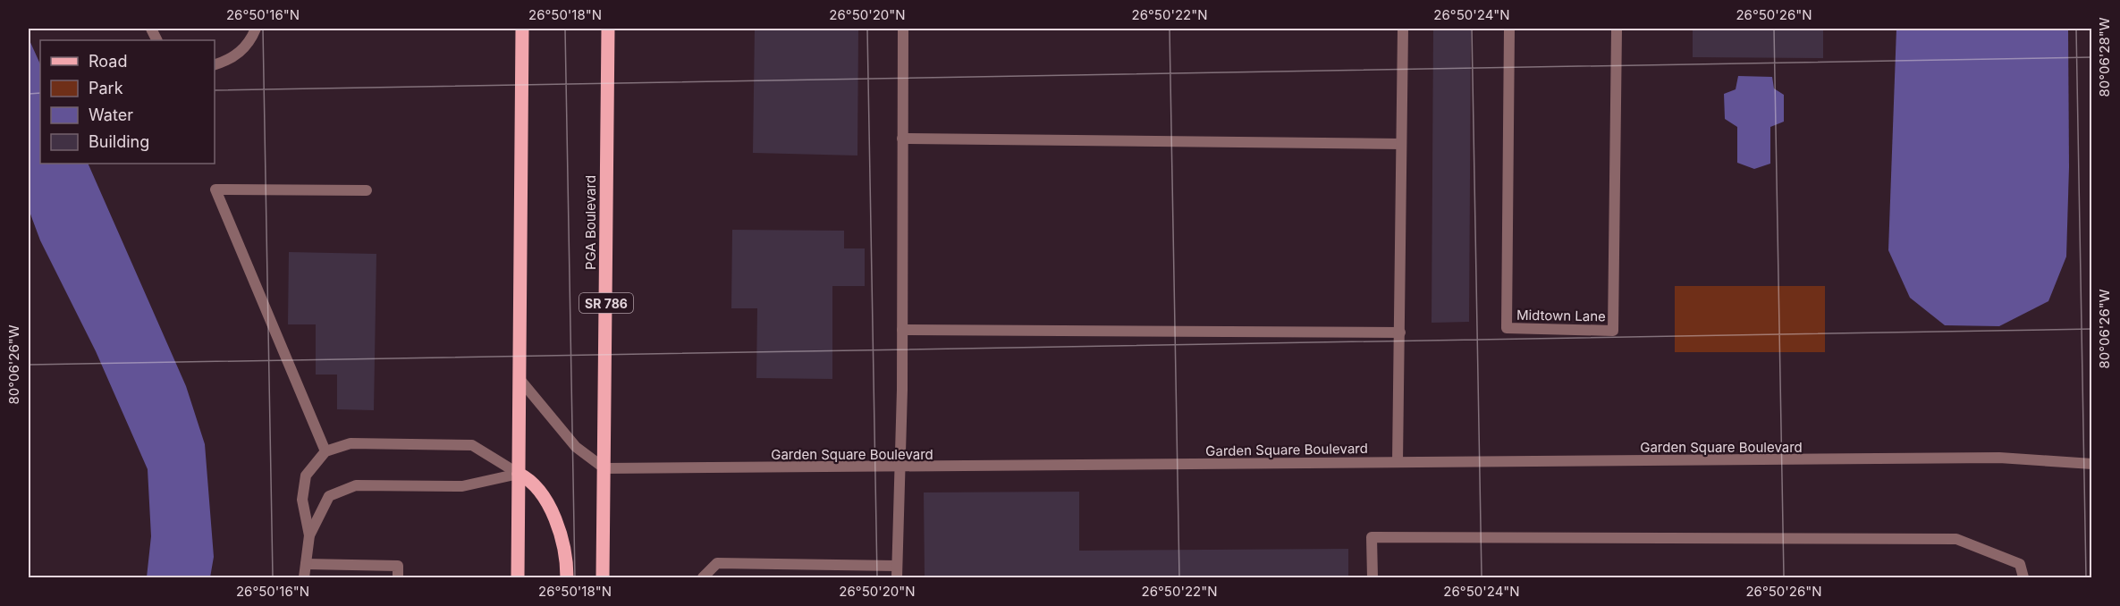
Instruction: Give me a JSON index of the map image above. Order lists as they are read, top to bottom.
{
  "streets": {
    "main road": ["PGA Boulevard", "SR 786"],
    "street": ["Midtown Lane", "Garden Square Boulevard"]
  },
  "crossings": [
    ["PGA Boulevard", "Garden Square Boulevard"]
  ],
  "legend": [
    "Road",
    "Park",
    "Water",
    "Building"
  ],
  "coordinates": [
    "26°50'16\"N",
    "26°50'18\"N",
    "26°50'20\"N",
    "26°50'22\"N",
    "26°50'24\"N",
    "26°50'26\"N",
    "80°06'28\"W",
    "80°06'26\"W"
  ]
}
